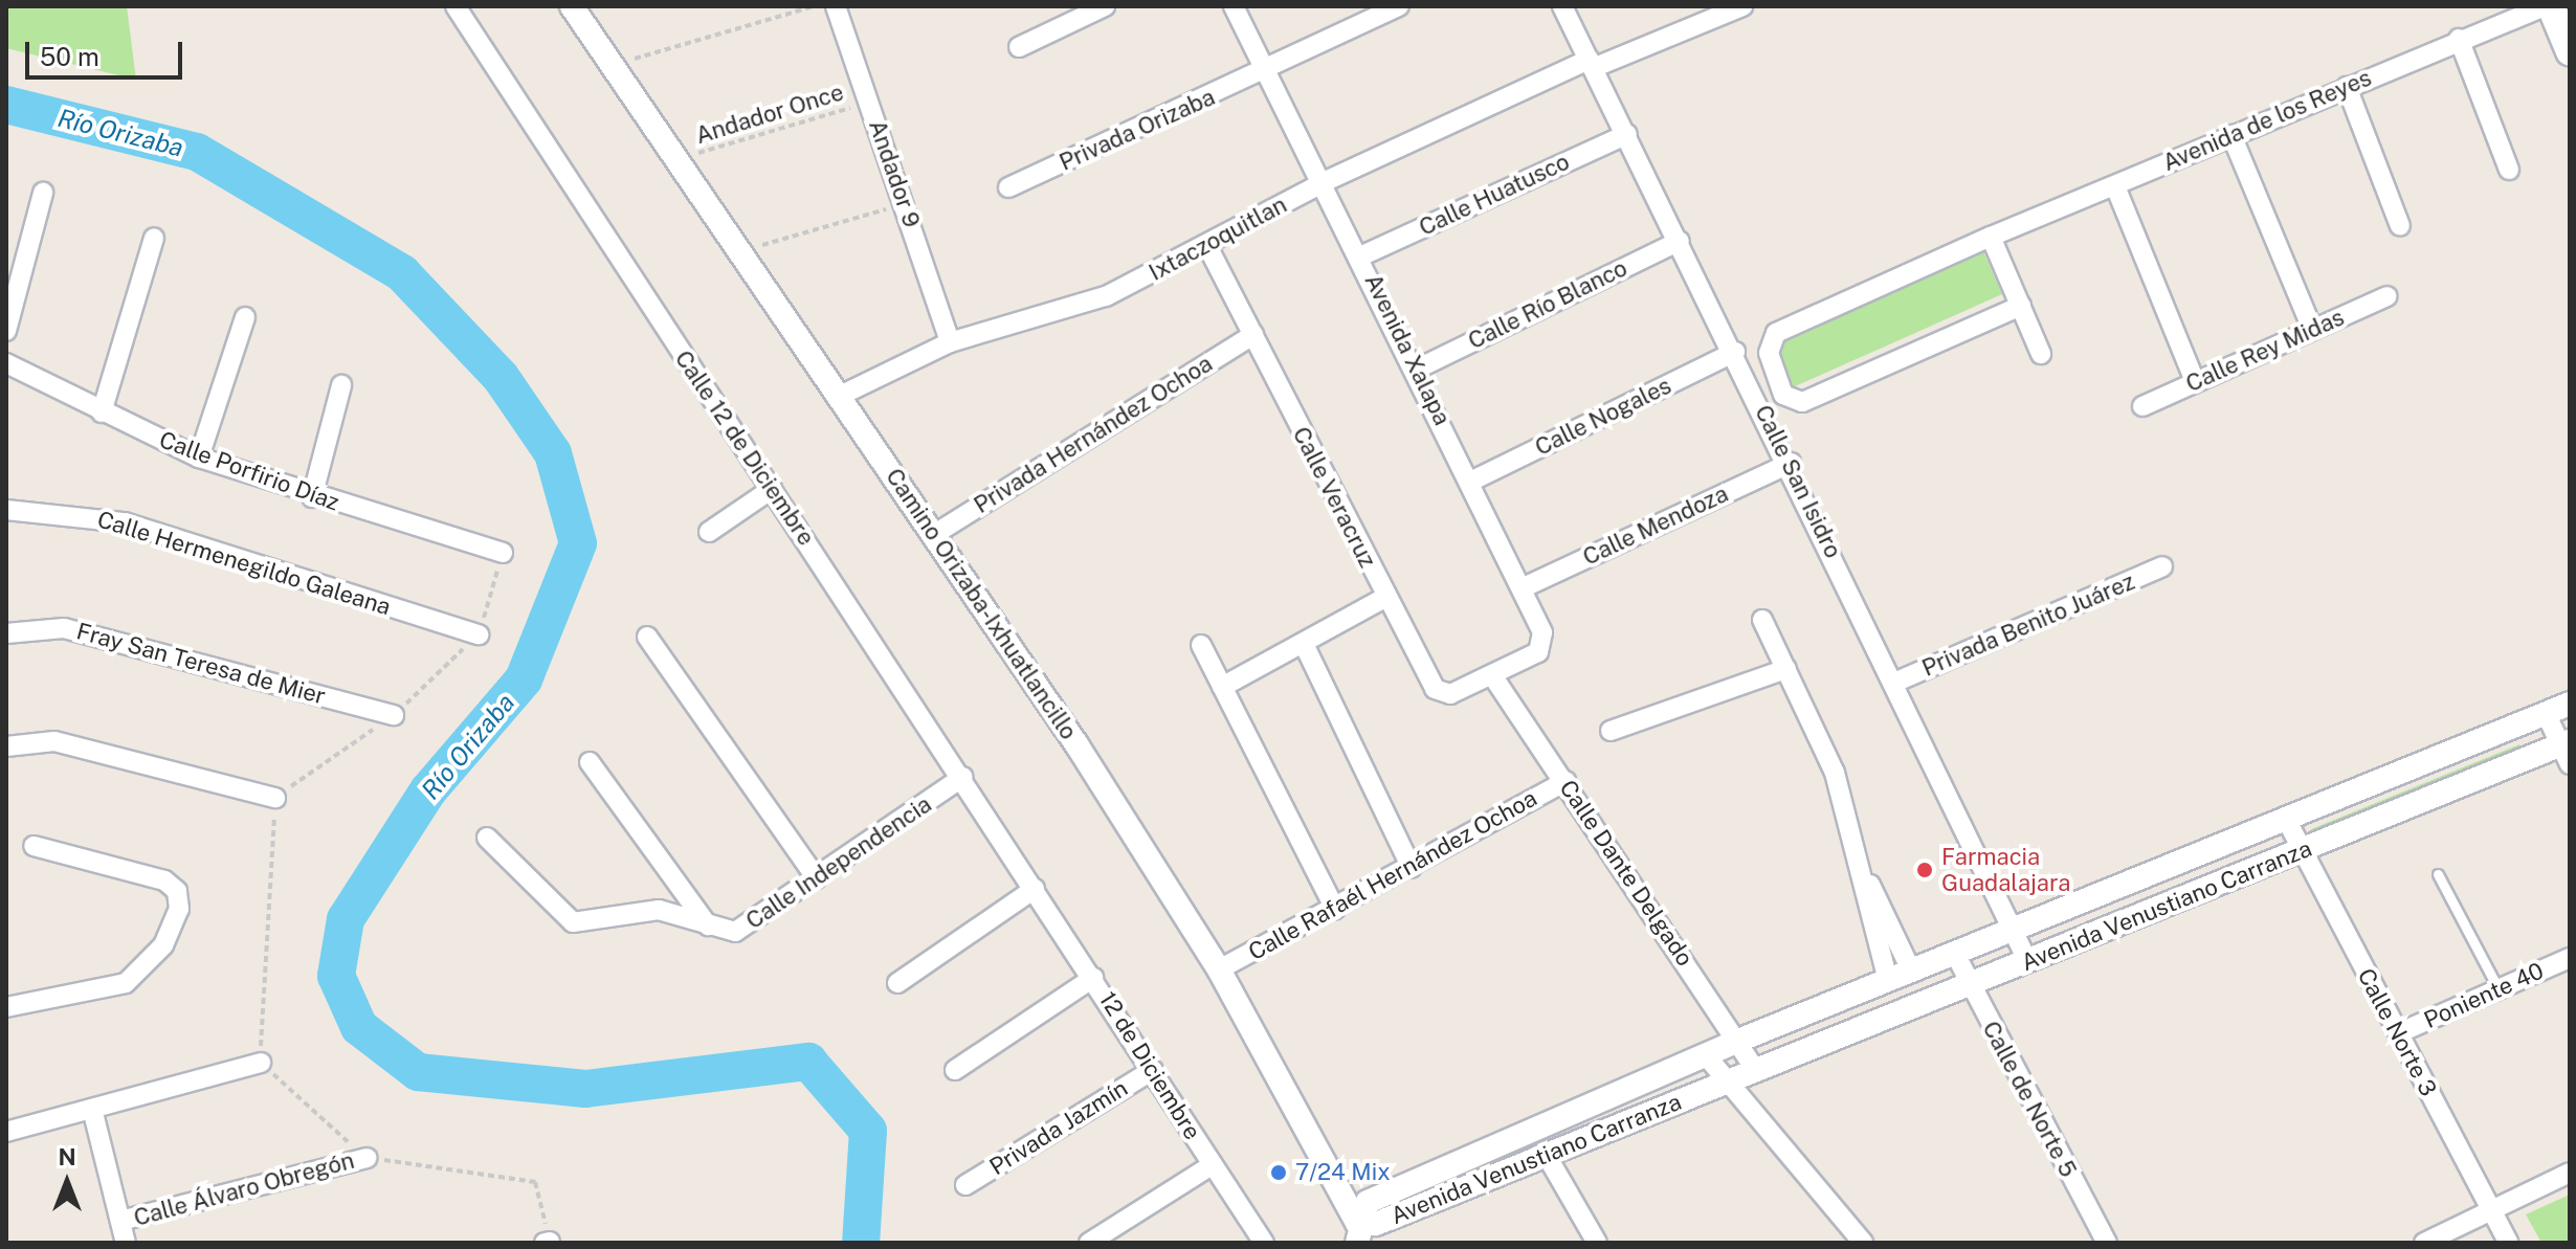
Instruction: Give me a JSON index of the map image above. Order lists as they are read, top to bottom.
{
  "streets": {
    "street": [
      "Avenida de los Reyes",
      "Privada Orizaba",
      "Andador 9",
      "Calle Huatusco",
      "Ixtaczoquitlan",
      "Calle Río Blanco",
      "Avenida Xalapa",
      "Calle Rey Midas",
      "Calle Nogales",
      "Privada Hernández Ochoa",
      "Calle 12 de Diciembre",
      "Calle Porfirio Díaz",
      "Calle San Isidro",
      "Calle Veracruz",
      "Calle Mendoza",
      "Calle Hermenegildo Galeana",
      "Camino Orizaba-Ixhuatlancillo",
      "Privada Benito Juárez",
      "Fray San Teresa de Mier",
      "Calle Independencia",
      "Calle Dante Delgado",
      "Calle Rafaél Hernández Ochoa",
      "Avenida Venustiano Carranza",
      "Poniente 40",
      "Calle Norte 3",
      "12 de Diciembre",
      "Calle de Norte 5",
      "Privada Jazmín",
      "Calle Álvaro Obregón"
    ],
    "path": ["Andador Once"]
  },
  "crossings": [
    ["Andador Once", "Andador 9"],
    ["Andador Once", "Camino Orizaba-Ixhuatlancillo"],
    ["Privada Orizaba", "Avenida Xalapa"],
    ["Andador 9", "Ixtaczoquitlan"],
    ["Calle Huatusco", "Avenida Xalapa"],
    ["Calle Huatusco", "Calle San Isidro"],
    ["Ixtaczoquitlan", "Avenida Xalapa"],
    ["Ixtaczoquitlan", "Calle San Isidro"],
    ["Ixtaczoquitlan", "Calle Veracruz"],
    ["Ixtaczoquitlan", "Camino Orizaba-Ixhuatlancillo"],
    ["Calle Río Blanco", "Avenida Xalapa"],
    ["Calle Río Blanco", "Calle San Isidro"],
    ["Avenida Xalapa", "Calle Nogales"],
    ["Avenida Xalapa", "Calle Veracruz"],
    ["Avenida Xalapa", "Calle Mendoza"],
    ["Avenida Xalapa", "Calle Dante Delgado"],
    ["Calle Nogales", "Calle San Isidro"],
    ["Privada Hernández Ochoa", "Calle Veracruz"],
    ["Privada Hernández Ochoa", "Camino Orizaba-Ixhuatlancillo"],
    ["Calle 12 de Diciembre", "Calle Independencia"],
    ["Calle 12 de Diciembre", "12 de Diciembre"],
    ["Calle San Isidro", "Calle Mendoza"],
    ["Calle San Isidro", "Privada Benito Juárez"],
    ["Calle San Isidro", "Avenida Venustiano Carranza"],
    ["Calle Veracruz", "Calle Dante Delgado"],
    ["Camino Orizaba-Ixhuatlancillo", "Calle Rafaél Hernández Ochoa"],
    ["Camino Orizaba-Ixhuatlancillo", "Avenida Venustiano Carranza"],
    ["Calle Dante Delgado", "Calle Rafaél Hernández Ochoa"],
    ["Calle Dante Delgado", "Avenida Venustiano Carranza"],
    ["Avenida Venustiano Carranza", "Calle Norte 3"],
    ["Avenida Venustiano Carranza", "Calle de Norte 5"],
    ["Poniente 40", "Calle Norte 3"],
    ["12 de Diciembre", "Privada Jazmín"]
  ],
  "water": ["Río Orizaba"],
  "places": ["Farmacia Guadalajara", "7/24 Mix"],
  "scale_bar": "50 m",
  "north": "top"
}
